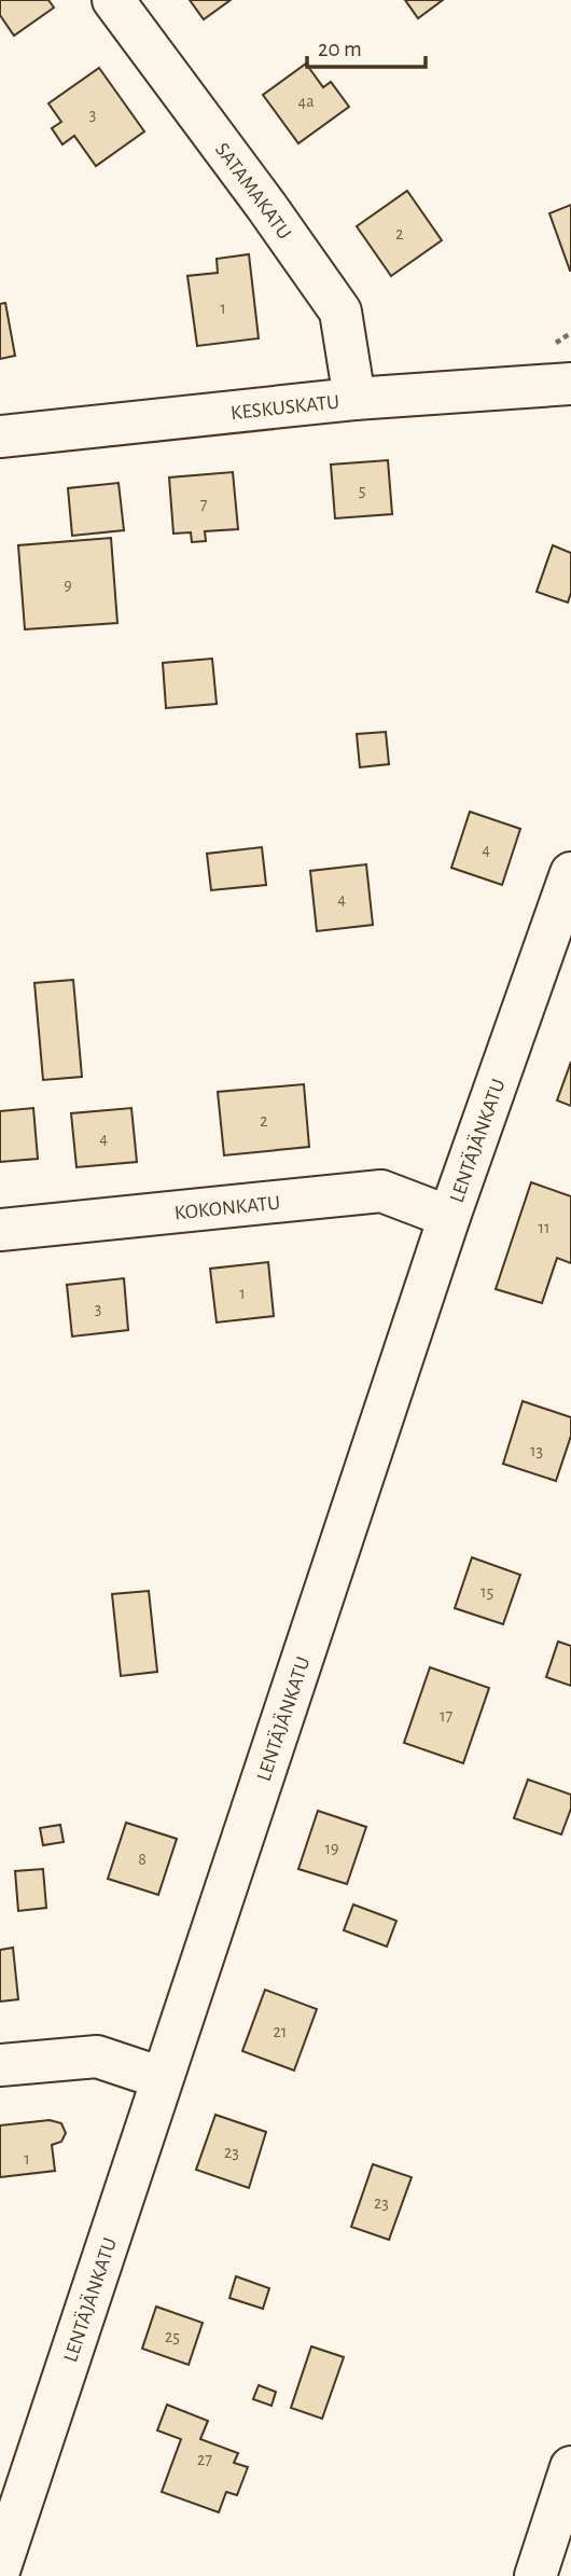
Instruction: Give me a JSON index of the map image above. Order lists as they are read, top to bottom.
{
  "streets": {
    "street": [
      "SATAMAKATU",
      "KESKUSKATU",
      "LENTÄJÄNKATU",
      "KOKONKATU"
    ]
  },
  "crossings": [
    ["SATAMAKATU", "KESKUSKATU"],
    ["LENTÄJÄNKATU", "KOKONKATU"]
  ],
  "house_numbers": [
    "4a",
    "3",
    "2",
    "1",
    "5",
    "7",
    "9",
    "4",
    "4",
    "2",
    "4",
    "11",
    "1",
    "3",
    "13",
    "15",
    "17",
    "19",
    "8",
    "21",
    "23",
    "1",
    "23",
    "25",
    "27"
  ],
  "scale_bar": "20 m"
}
